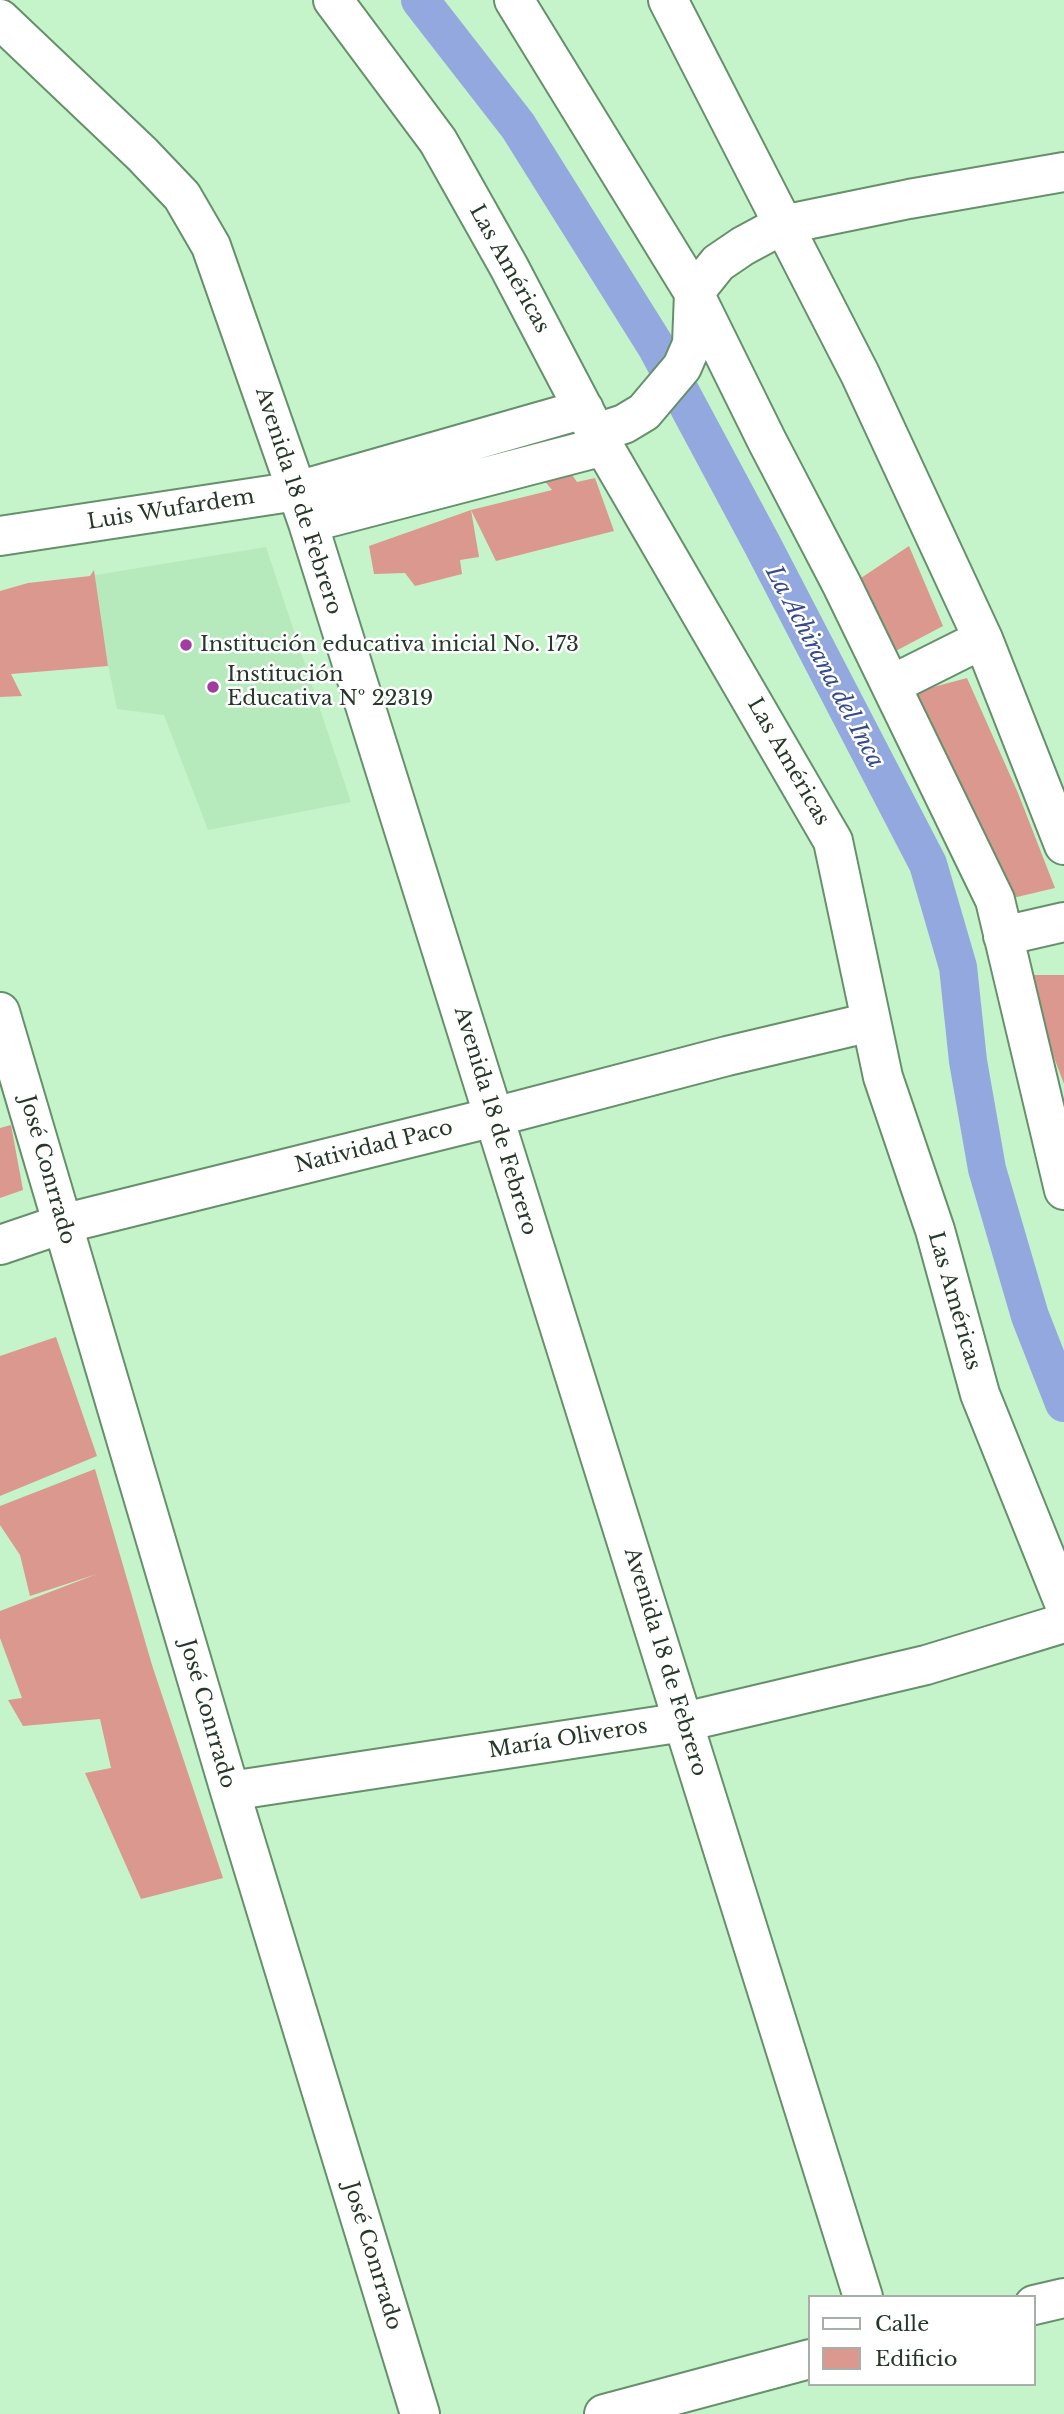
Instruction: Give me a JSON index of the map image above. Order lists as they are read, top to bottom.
{
  "streets": {
    "street": [
      "Las Américas",
      "Avenida 18 de Febrero",
      "Luis Wufardem",
      "Natividad Paco",
      "José Conrrado",
      "María Oliveros"
    ]
  },
  "crossings": [
    ["Las Américas", "Luis Wufardem"],
    ["Las Américas", "Natividad Paco"],
    ["Avenida 18 de Febrero", "Luis Wufardem"],
    ["Avenida 18 de Febrero", "Natividad Paco"],
    ["Avenida 18 de Febrero", "María Oliveros"],
    ["Natividad Paco", "José Conrrado"],
    ["José Conrrado", "María Oliveros"]
  ],
  "water": ["La Achirana del Inca"],
  "places": ["Institución educativa inicial No. 173", "Institución Educativa Nº 22319"],
  "legend": ["Calle", "Edificio"]
}
